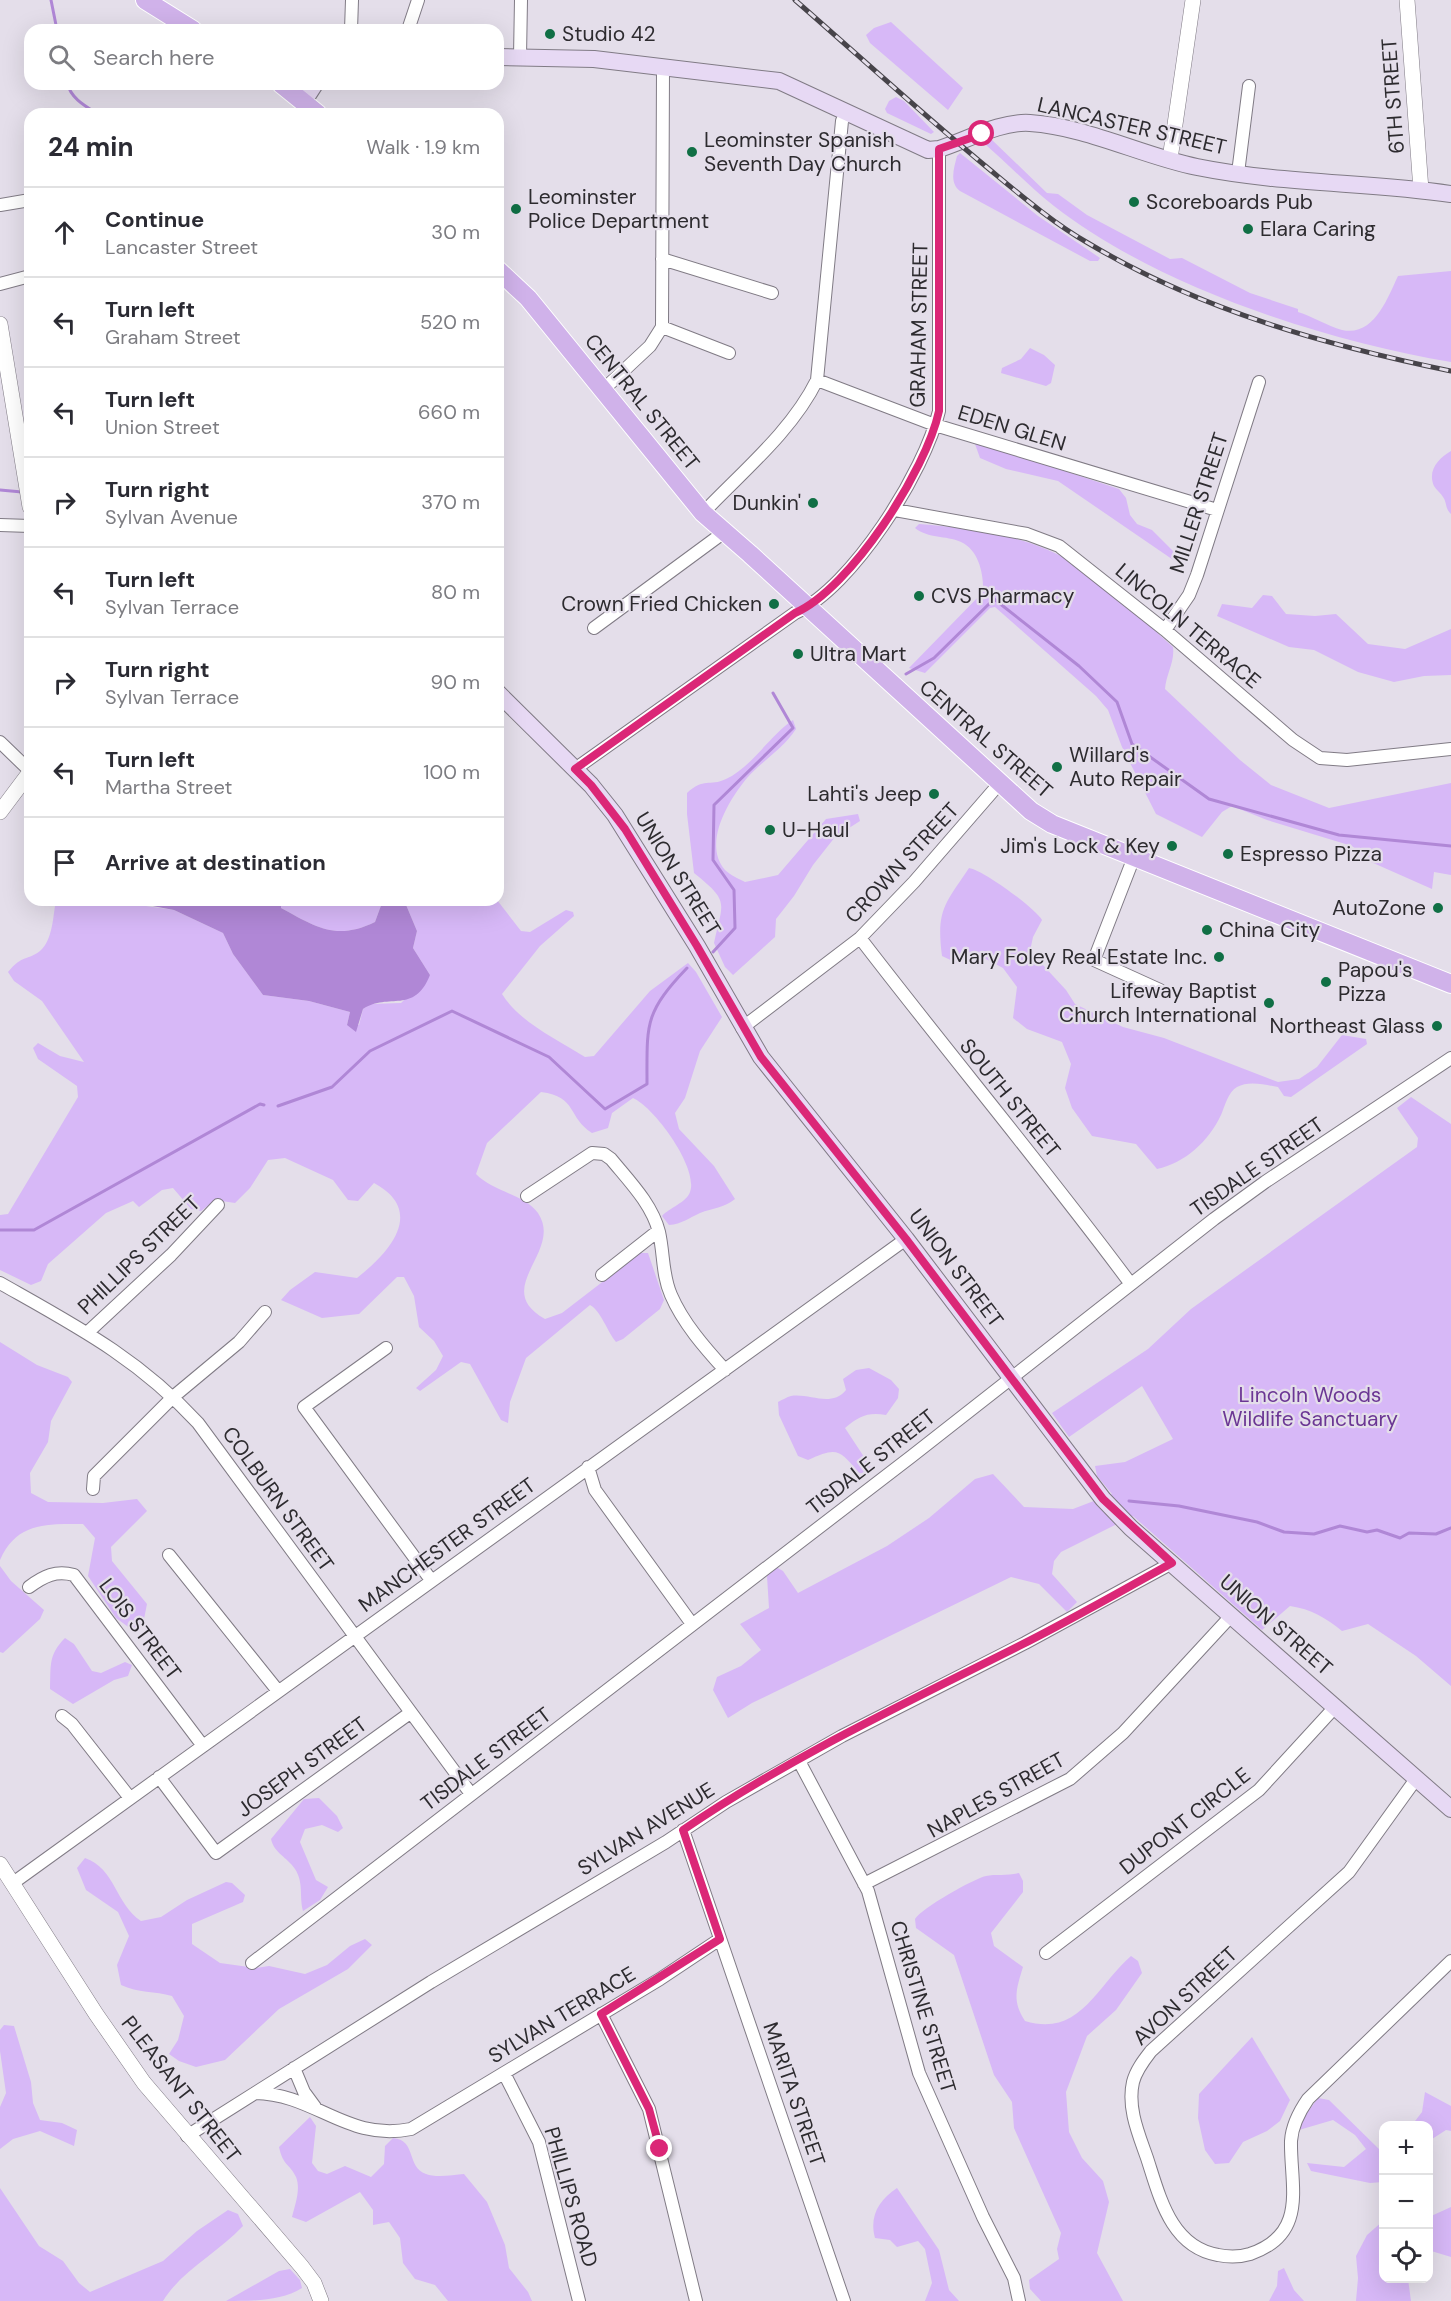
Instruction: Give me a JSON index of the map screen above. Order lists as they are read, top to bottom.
{
  "streets": {
    "main road": ["LANCASTER STREET", "CENTRAL STREET", "UNION STREET"],
    "street": [
      "6TH STREET",
      "GRAHAM STREET",
      "EDEN GLEN",
      "MILLER STREET",
      "LINCOLN TERRACE",
      "CROWN STREET",
      "SOUTH STREET",
      "TISDALE STREET",
      "PHILLIPS STREET",
      "COLBURN STREET",
      "MANCHESTER STREET",
      "LOIS STREET",
      "JOSEPH STREET",
      "NAPLES STREET",
      "DUPONT CIRCLE",
      "SYLVAN AVENUE",
      "AVON STREET",
      "CHRISTINE STREET",
      "SYLVAN TERRACE",
      "PLEASANT STREET",
      "MARITA STREET",
      "PHILLIPS ROAD"
    ]
  },
  "crossings": [
    ["6TH STREET", "LANCASTER STREET"],
    ["LANCASTER STREET", "GRAHAM STREET"],
    ["GRAHAM STREET", "CENTRAL STREET"],
    ["GRAHAM STREET", "EDEN GLEN"],
    ["GRAHAM STREET", "LINCOLN TERRACE"],
    ["GRAHAM STREET", "UNION STREET"],
    ["CENTRAL STREET", "CROWN STREET"],
    ["EDEN GLEN", "MILLER STREET"],
    ["MILLER STREET", "LINCOLN TERRACE"],
    ["CROWN STREET", "UNION STREET"],
    ["CROWN STREET", "SOUTH STREET"],
    ["UNION STREET", "TISDALE STREET"],
    ["UNION STREET", "MANCHESTER STREET"],
    ["UNION STREET", "NAPLES STREET"],
    ["UNION STREET", "DUPONT CIRCLE"],
    ["UNION STREET", "SYLVAN AVENUE"],
    ["UNION STREET", "AVON STREET"],
    ["SOUTH STREET", "TISDALE STREET"],
    ["TISDALE STREET", "COLBURN STREET"],
    ["PHILLIPS STREET", "COLBURN STREET"],
    ["COLBURN STREET", "MANCHESTER STREET"],
    ["COLBURN STREET", "JOSEPH STREET"],
    ["MANCHESTER STREET", "LOIS STREET"],
    ["MANCHESTER STREET", "JOSEPH STREET"],
    ["MANCHESTER STREET", "PLEASANT STREET"],
    ["NAPLES STREET", "CHRISTINE STREET"],
    ["SYLVAN AVENUE", "CHRISTINE STREET"],
    ["SYLVAN AVENUE", "SYLVAN TERRACE"],
    ["SYLVAN AVENUE", "PLEASANT STREET"],
    ["SYLVAN TERRACE", "MARITA STREET"],
    ["SYLVAN TERRACE", "PHILLIPS ROAD"]
  ],
  "parks": ["Lincoln Woods Wildlife Sanctuary"],
  "places": [
    "Studio 42",
    "Leominster Spanish Seventh Day Church",
    "Scoreboards Pub",
    "Leominster Police Department",
    "Elara Caring",
    "Dunkin'",
    "CVS Pharmacy",
    "Crown Fried Chicken",
    "Ultra Mart",
    "Willard's Auto Repair",
    "Lahti's Jeep",
    "U-Haul",
    "Jim's Lock & Key",
    "Espresso Pizza",
    "AutoZone",
    "China City",
    "Mary Foley Real Estate Inc.",
    "Papou's Pizza",
    "Lifeway Baptist Church International",
    "Northeast Glass"
  ],
  "page": {
    "search": "Search here",
    "heading": ["24 min", "Walk · 1.9 km"],
    "list": [
      ["Continue", "Lancaster Street", "30 m"],
      ["Turn left", "Graham Street", "520 m"],
      ["Turn left", "Union Street", "660 m"],
      ["Turn right", "Sylvan Avenue", "370 m"],
      ["Turn left", "Sylvan Terrace", "80 m"],
      ["Turn right", "Sylvan Terrace", "90 m"],
      ["Turn left", "Martha Street", "100 m"],
      "Arrive at destination"
    ],
    "map_buttons": ["+", "−"]
  }
}
